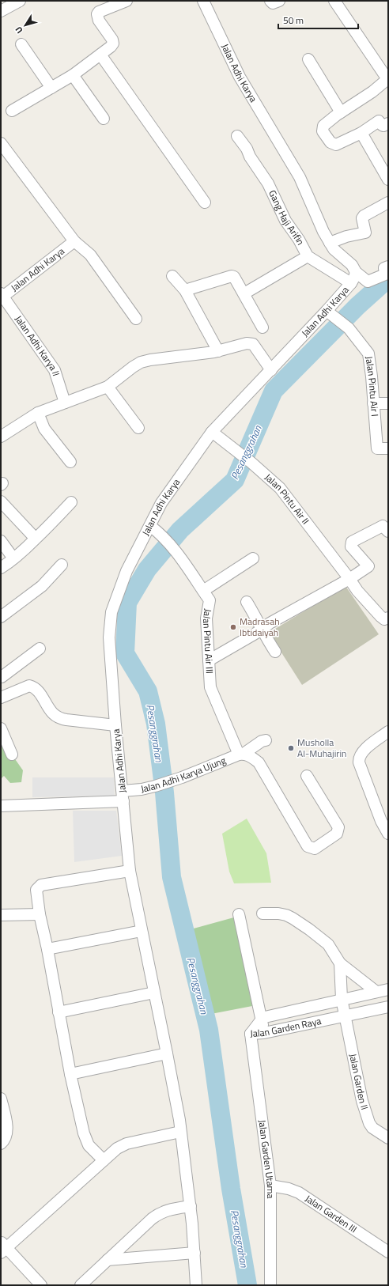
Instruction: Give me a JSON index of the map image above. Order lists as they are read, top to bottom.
{
  "streets": {
    "street": [
      "Jalan Adhi Karya",
      "Gang Haji Arifin",
      "Jalan Adhi Karya II",
      "Jalan Pintu Air I",
      "Jalan Pintu Air II",
      "Jalan Pintu Air III",
      "Jalan Adhi Karya Ujung",
      "Jalan Garden Raya",
      "Jalan Garden II",
      "Jalan Garden Utama",
      "Jalan Garden III"
    ]
  },
  "crossings": [
    ["Jalan Adhi Karya", "Gang Haji Arifin"],
    ["Jalan Adhi Karya", "Jalan Adhi Karya II"],
    ["Jalan Adhi Karya", "Jalan Pintu Air I"],
    ["Jalan Adhi Karya", "Jalan Pintu Air II"],
    ["Jalan Adhi Karya", "Jalan Pintu Air III"],
    ["Jalan Adhi Karya", "Jalan Adhi Karya Ujung"],
    ["Jalan Pintu Air III", "Jalan Adhi Karya Ujung"],
    ["Jalan Garden Raya", "Jalan Garden II"],
    ["Jalan Garden Raya", "Jalan Garden Utama"],
    ["Jalan Garden Utama", "Jalan Garden III"]
  ],
  "water": ["Pesanggrahan"],
  "places": ["Madrasah Ibtidaiyah", "Musholla Al-Muhajirin"],
  "scale_bar": "50 m",
  "north": "bottom left"
}
